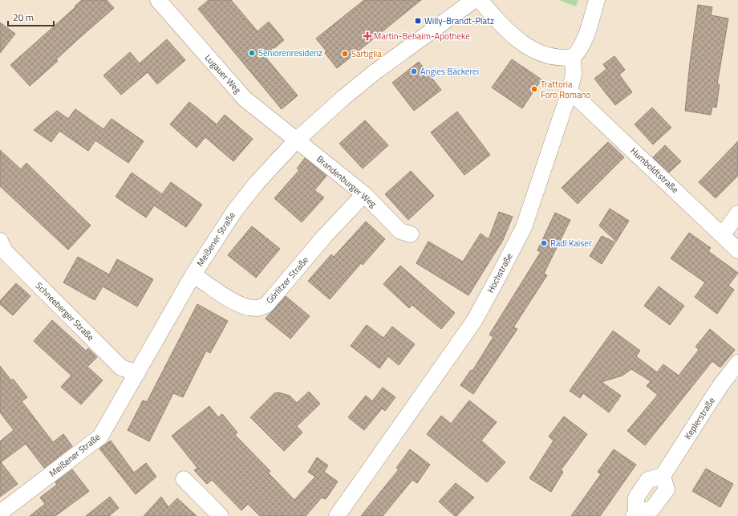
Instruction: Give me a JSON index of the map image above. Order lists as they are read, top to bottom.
{
  "streets": {
    "street": [
      "Lugauer Weg",
      "Humboldtstraße",
      "Brandenburger Weg",
      "Meißener Straße",
      "Hochstraße",
      "Görlitzer Straße",
      "Schneeberger Straße",
      "Keplerstraße"
    ]
  },
  "crossings": [
    ["Lugauer Weg", "Brandenburger Weg"],
    ["Lugauer Weg", "Meißener Straße"],
    ["Humboldtstraße", "Hochstraße"],
    ["Brandenburger Weg", "Meißener Straße"],
    ["Brandenburger Weg", "Görlitzer Straße"],
    ["Meißener Straße", "Görlitzer Straße"],
    ["Meißener Straße", "Schneeberger Straße"]
  ],
  "places": {
    "transit": ["Willy-Brandt-Platz"],
    "health": ["Martin-Behaim-Apotheke"],
    "other": [
      "Seniorenresidenz",
      "Sartiglia",
      "Angies Bäckerei",
      "Trattoria Foro Romano",
      "Radl Kaiser"
    ]
  },
  "scale_bar": "20 m"
}
